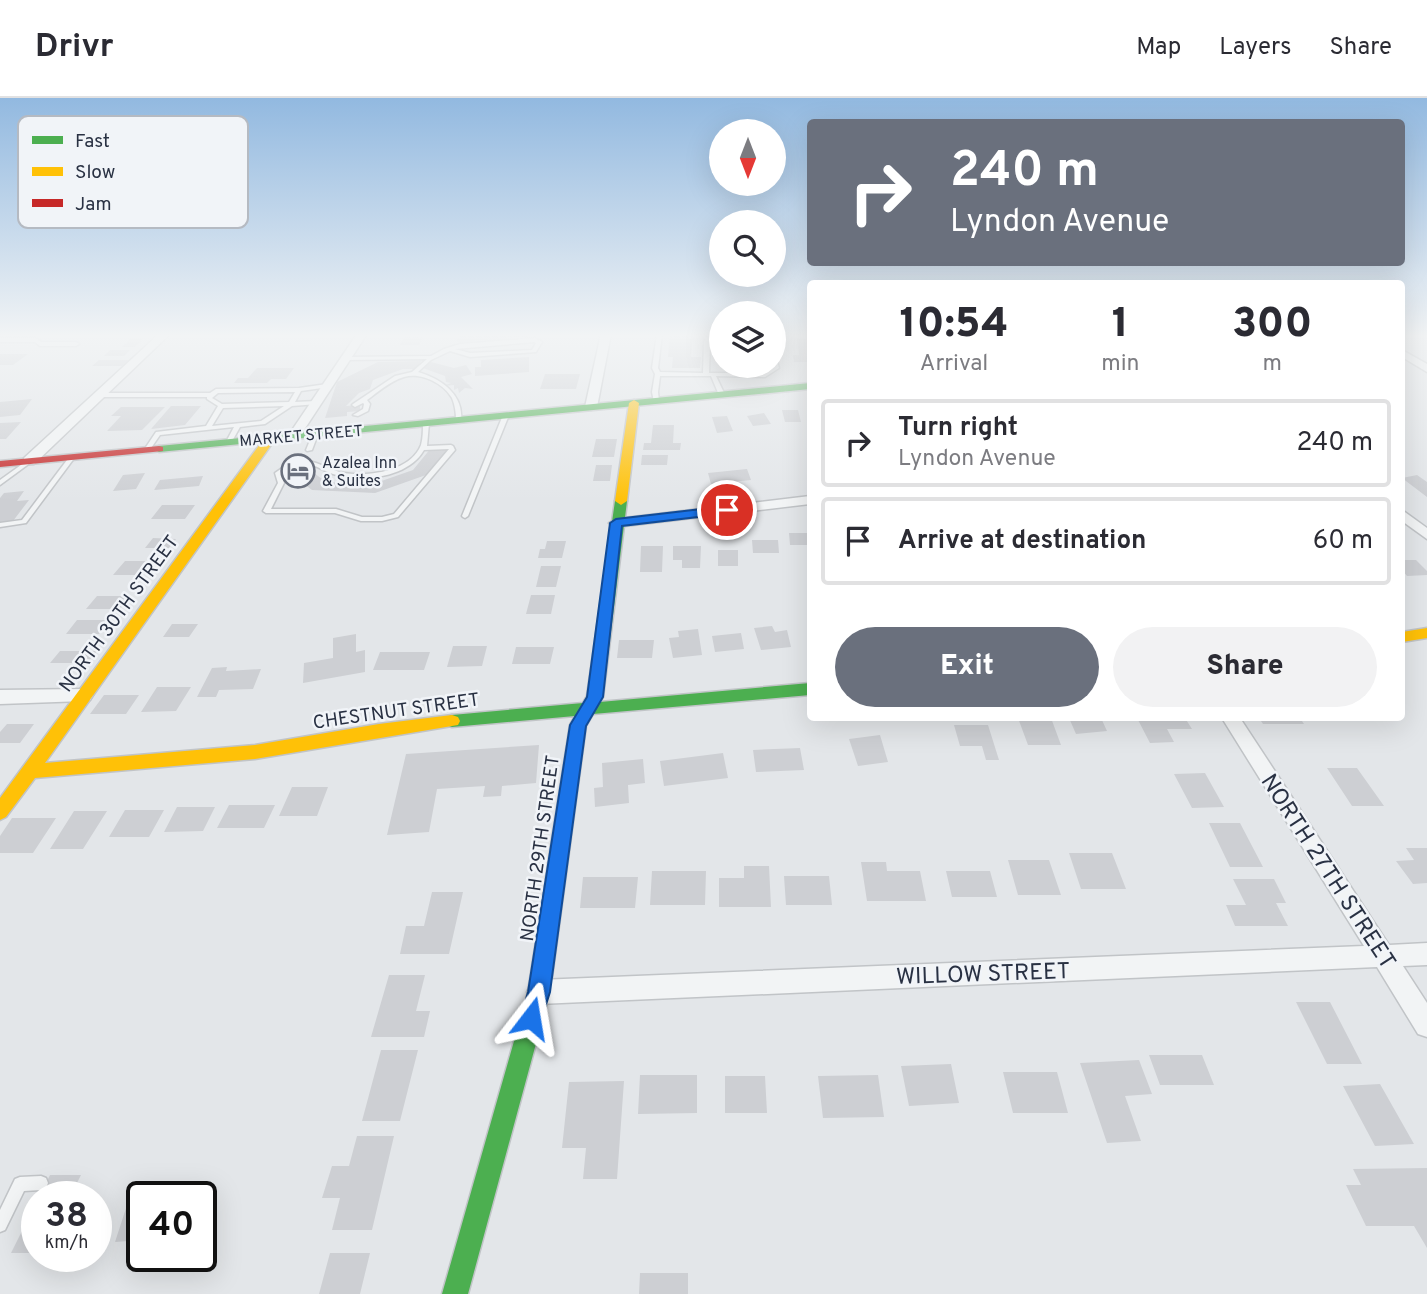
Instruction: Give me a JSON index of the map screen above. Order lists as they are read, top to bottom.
{
  "streets": {
    "street": [
      "MARKET STREET",
      "NORTH 30TH STREET",
      "CHESTNUT STREET",
      "NORTH 29TH STREET",
      "NORTH 27TH STREET",
      "WILLOW STREET"
    ]
  },
  "crossings": [
    ["MARKET STREET", "NORTH 30TH STREET"],
    ["MARKET STREET", "NORTH 29TH STREET"],
    ["NORTH 30TH STREET", "CHESTNUT STREET"],
    ["CHESTNUT STREET", "NORTH 29TH STREET"],
    ["NORTH 29TH STREET", "WILLOW STREET"],
    ["NORTH 27TH STREET", "WILLOW STREET"]
  ],
  "places": {
    "hotel": ["Azalea Inn & Suites"]
  },
  "legend": ["Fast", "Slow", "Jam"],
  "north": "bottom",
  "page": {
    "header": "Drivr",
    "nav": ["Map", "Layers", "Share"],
    "turn": ["240 m", "Lyndon Avenue"],
    "eta": [
      "10:54",
      "Arrival",
      "1",
      "min",
      "300",
      "m"
    ],
    "list": [
      {
        "name": "Turn right",
        "note": "Lyndon Avenue",
        "value": "240 m"
      },
      {
        "name": "Arrive at destination",
        "value": "60 m"
      }
    ],
    "buttons": ["Exit", "Share"],
    "speed": "38 km/h",
    "limit": "40"
  }
}
